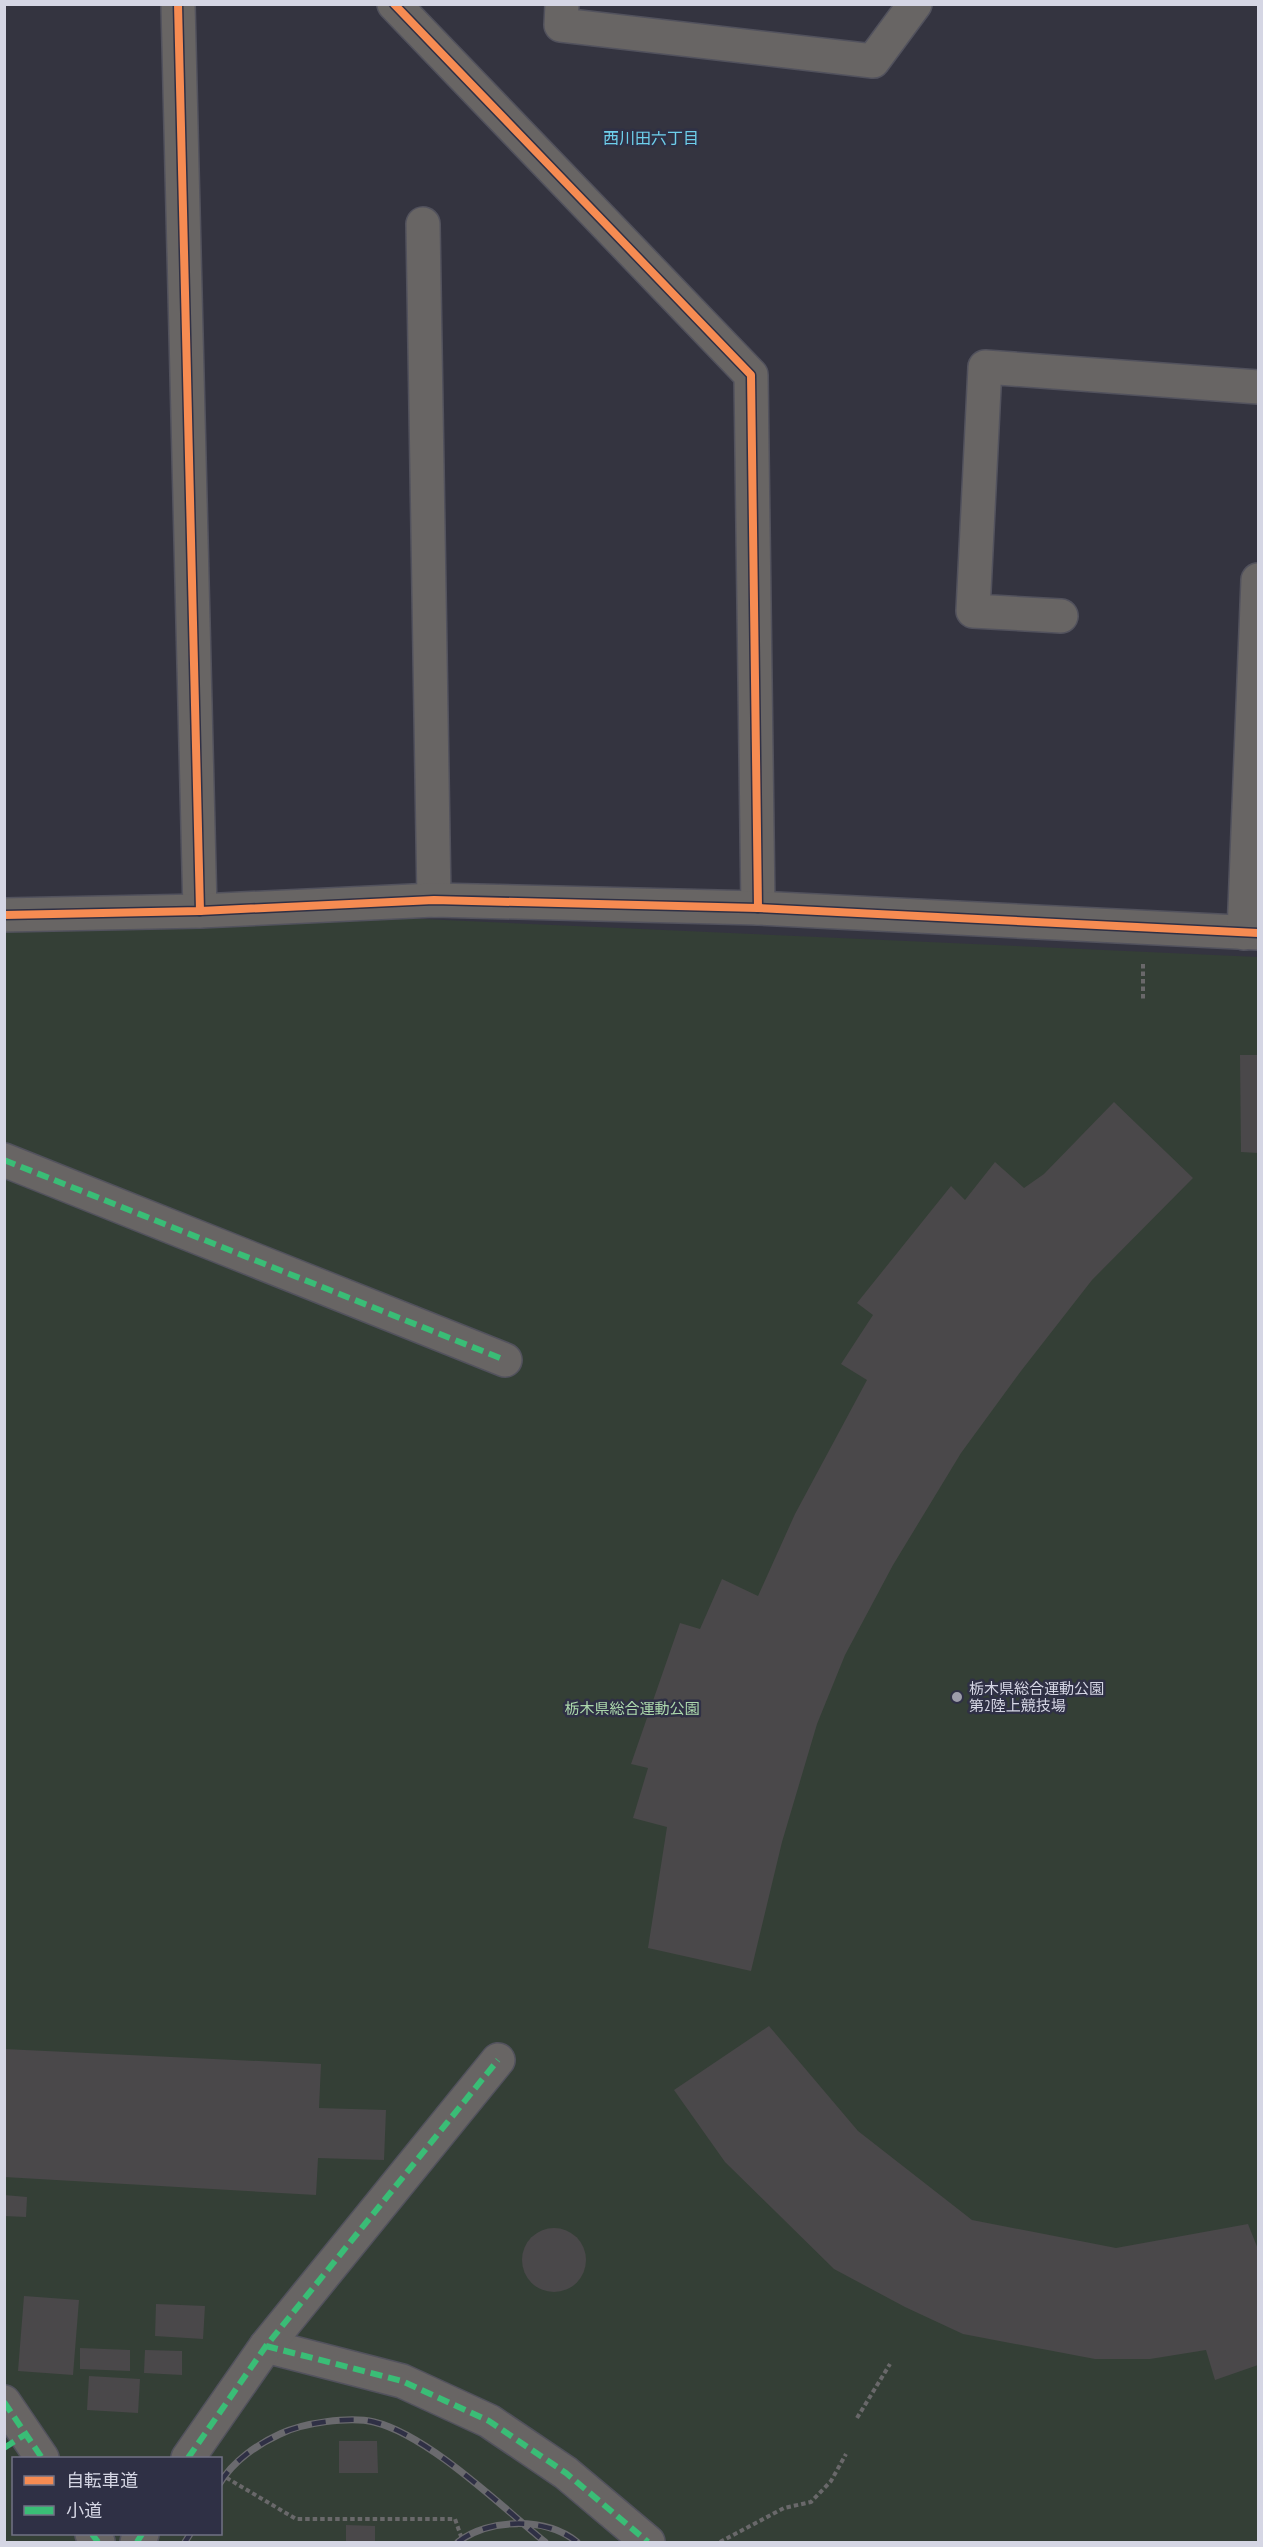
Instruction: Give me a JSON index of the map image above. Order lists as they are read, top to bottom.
{
  "districts": ["西川田六丁目"],
  "parks": ["栃木県総合運動公園"],
  "places": ["栃木県総合運動公園 第2陸上競技場"],
  "legend": ["自転車道", "小道"]
}
